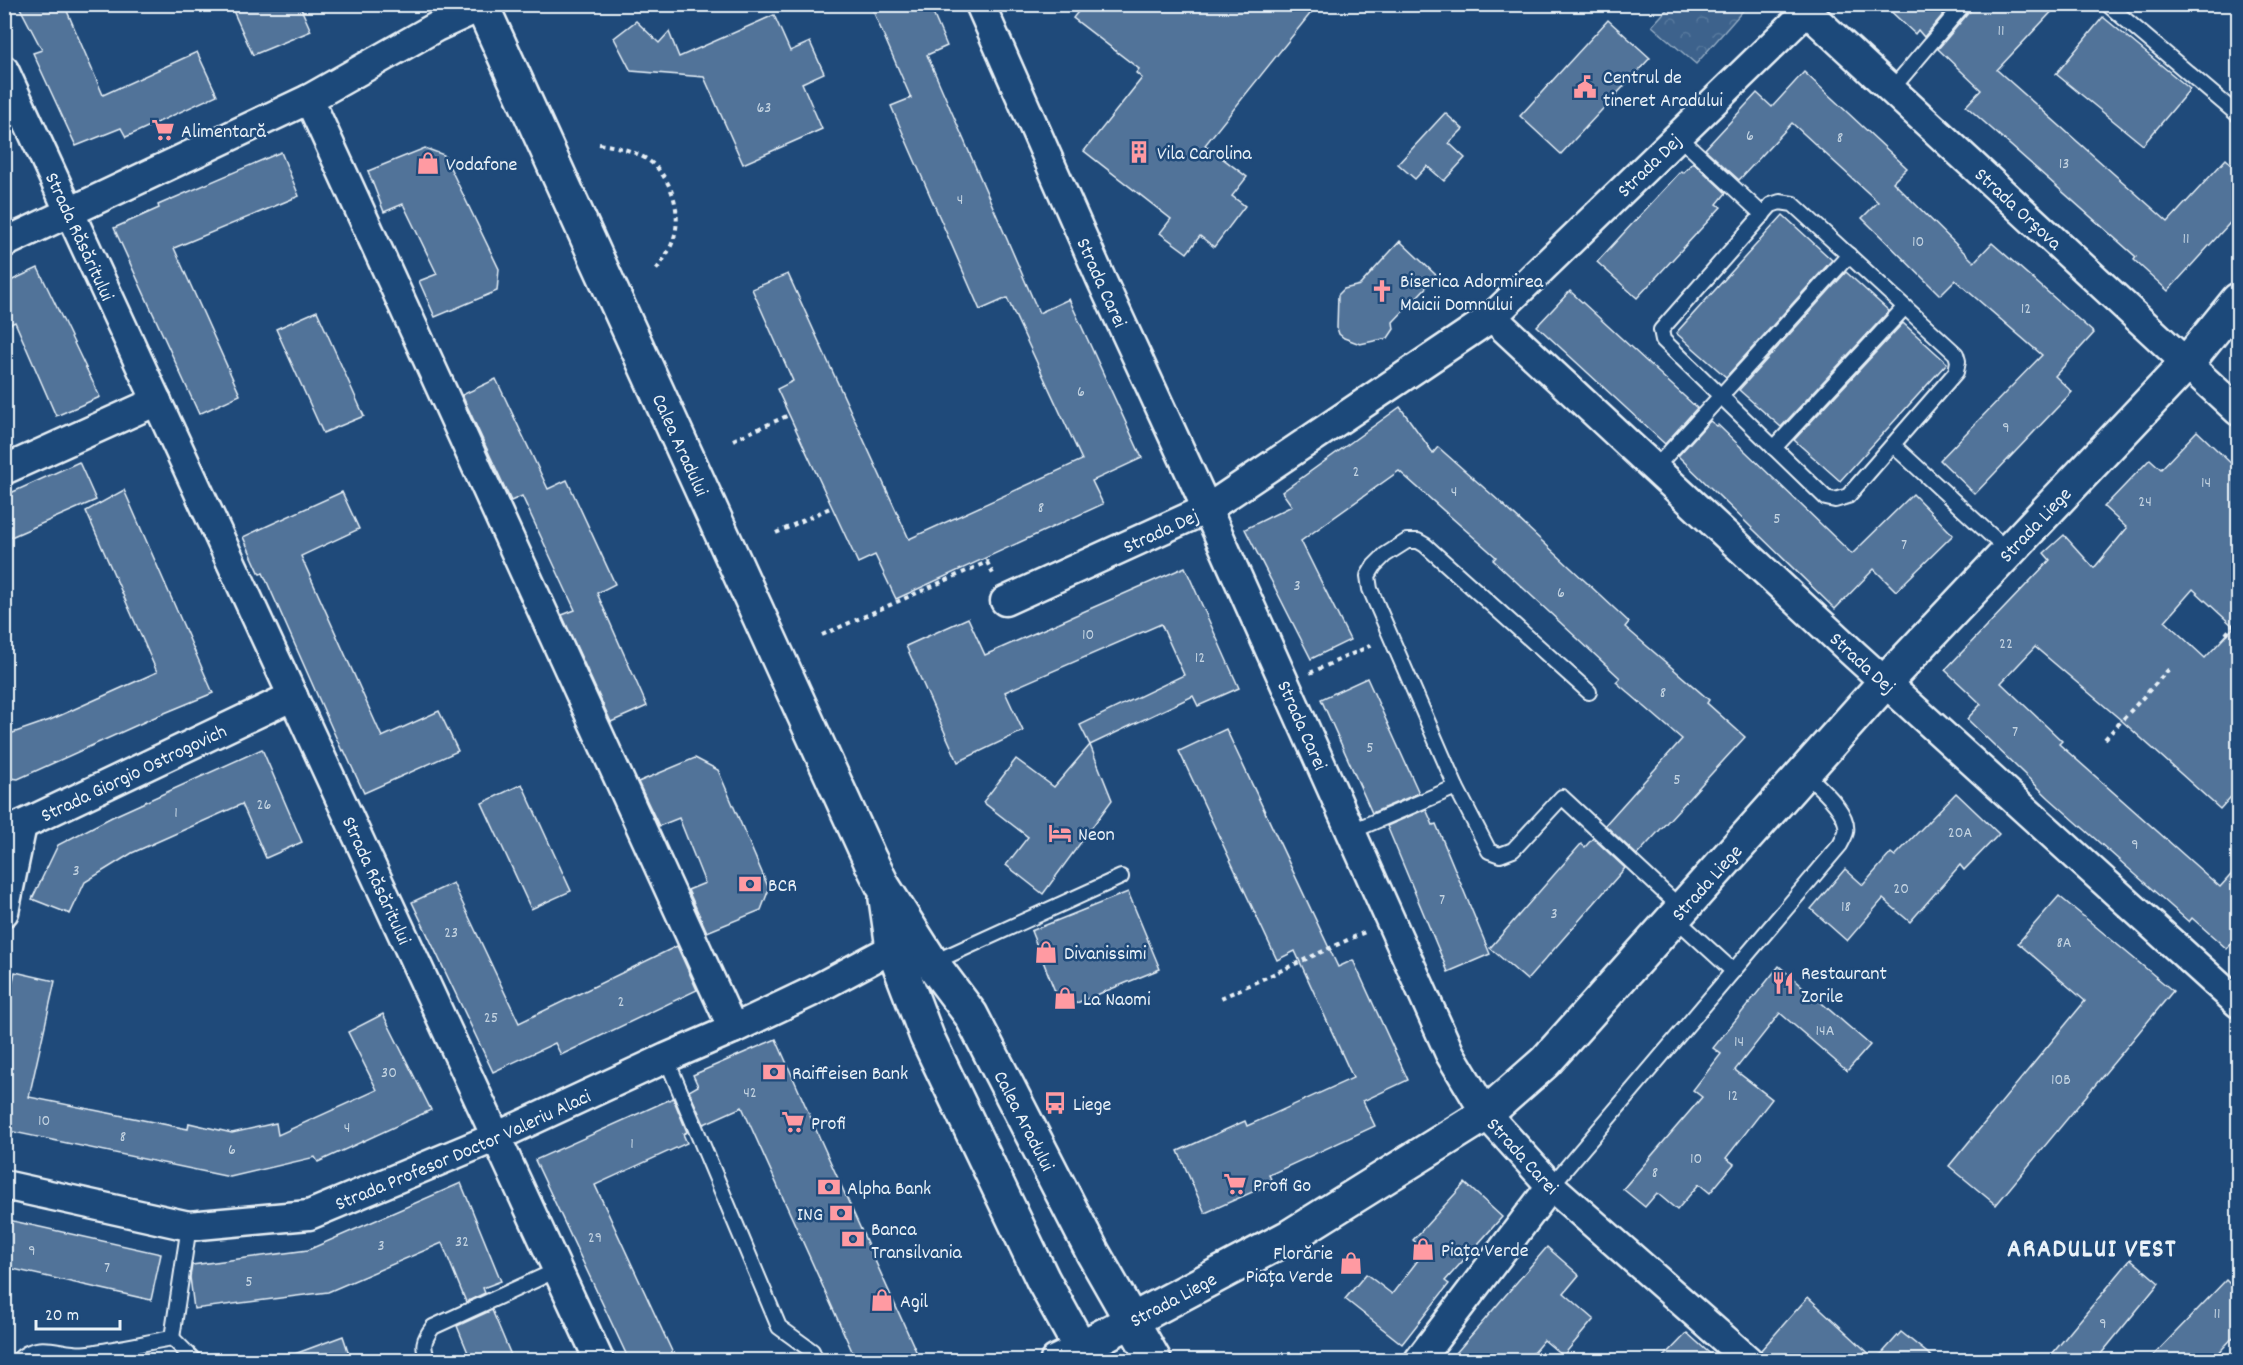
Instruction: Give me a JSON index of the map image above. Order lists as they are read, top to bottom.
{
  "streets": {
    "main road": ["Calea Aradului", "Strada Liege"],
    "street": [
      "Strada Dej",
      "Strada Orșova",
      "Strada Răsăritului",
      "Strada Carei",
      "Strada Giorgio Ostrogovich",
      "Strada Profesor Doctor Valeriu Alaci"
    ]
  },
  "crossings": [
    ["Strada Dej", "Strada Orșova"],
    ["Strada Dej", "Strada Carei"],
    ["Strada Dej", "Strada Liege"],
    ["Strada Orșova", "Strada Liege"],
    ["Strada Răsăritului", "Strada Giorgio Ostrogovich"],
    ["Strada Răsăritului", "Strada Profesor Doctor Valeriu Alaci"],
    ["Strada Carei", "Strada Liege"],
    ["Calea Aradului", "Strada Liege"],
    ["Calea Aradului", "Strada Profesor Doctor Valeriu Alaci"]
  ],
  "districts": ["ARADULUI VEST"],
  "places": {
    "public building": ["Centrul de tineret Aradului"],
    "supermarket": ["Alimentară", "Profi", "Profi Go"],
    "building": ["Vila Carolina"],
    "shop": [
      "Vodafone",
      "Divanissimi",
      "La Naomi",
      "Piața Verde",
      "Florărie Piața Verde",
      "Agil"
    ],
    "church": ["Biserica Adormirea Maicii Domnului"],
    "hotel": ["Neon"],
    "bank": [
      "BCR",
      "Raiffeisen Bank",
      "Alpha Bank",
      "ING",
      "Banca Transilvania"
    ],
    "restaurant": ["Restaurant Zorile"],
    "bus stop": ["Liege"]
  },
  "house_numbers": [
    "11",
    "63",
    "6",
    "8",
    "13",
    "4",
    "11",
    "10",
    "12",
    "6",
    "9",
    "2",
    "14",
    "4",
    "24",
    "8",
    "5",
    "7",
    "3",
    "6",
    "10",
    "22",
    "12",
    "8",
    "7",
    "5",
    "5",
    "26",
    "1",
    "20A",
    "9",
    "3",
    "20",
    "7",
    "18",
    "3",
    "23",
    "8A",
    "2",
    "25",
    "14A",
    "14",
    "30",
    "10B",
    "42",
    "12",
    "10",
    "4",
    "8",
    "1",
    "6",
    "10",
    "8",
    "29",
    "32",
    "3",
    "9",
    "7",
    "5",
    "11",
    "9"
  ],
  "scale_bar": "20 m"
}
